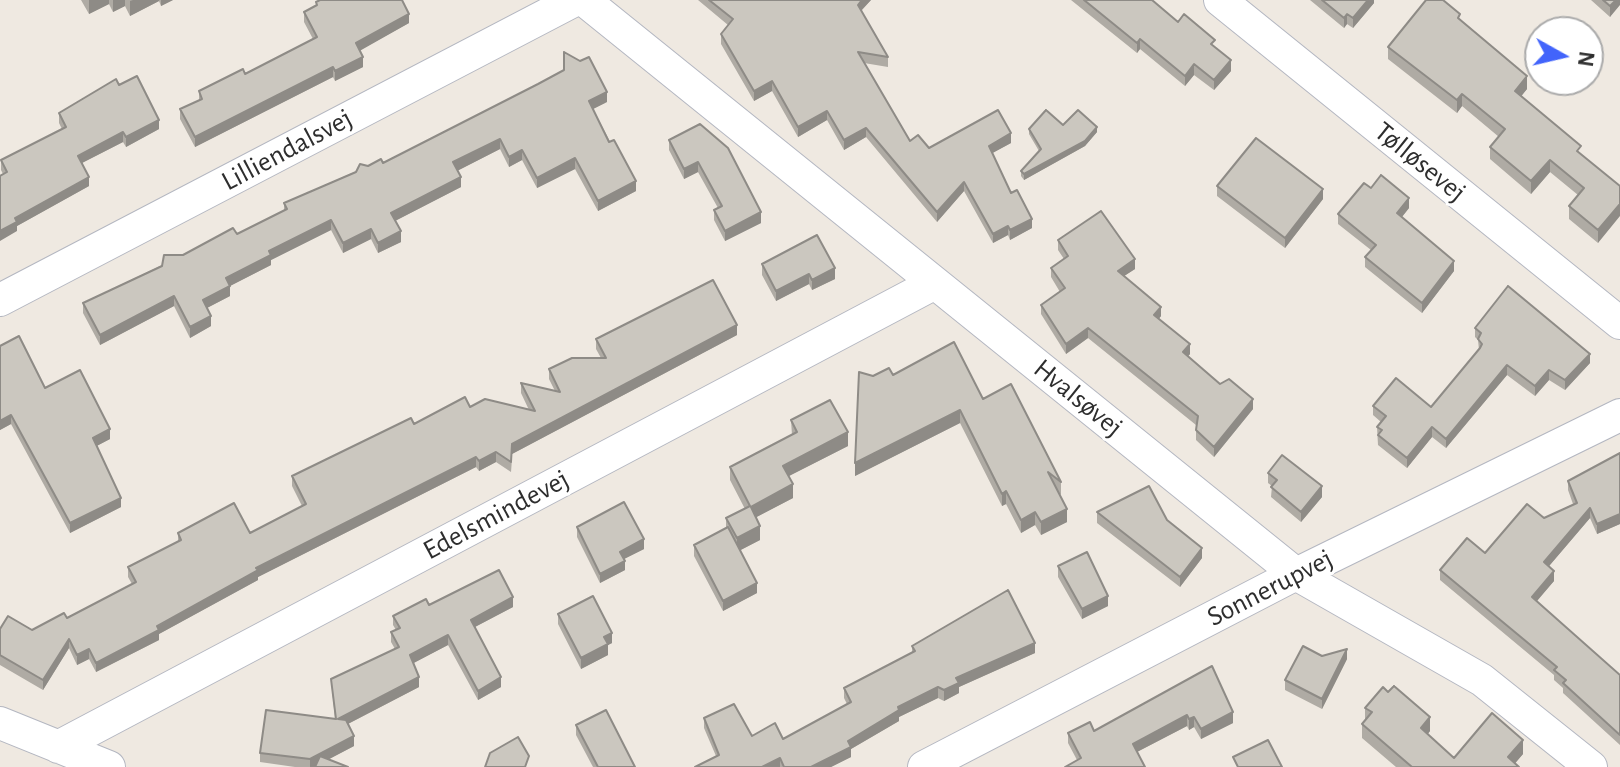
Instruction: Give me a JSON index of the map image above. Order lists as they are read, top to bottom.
{
  "streets": {
    "street": [
      "Lilliendalsvej",
      "Tølløsevej",
      "Hvalsøvej",
      "Edelsmindevej",
      "Sonnerupvej"
    ]
  },
  "crossings": [
    ["Hvalsøvej", "Edelsmindevej"],
    ["Hvalsøvej", "Sonnerupvej"]
  ],
  "north": "right"
}
